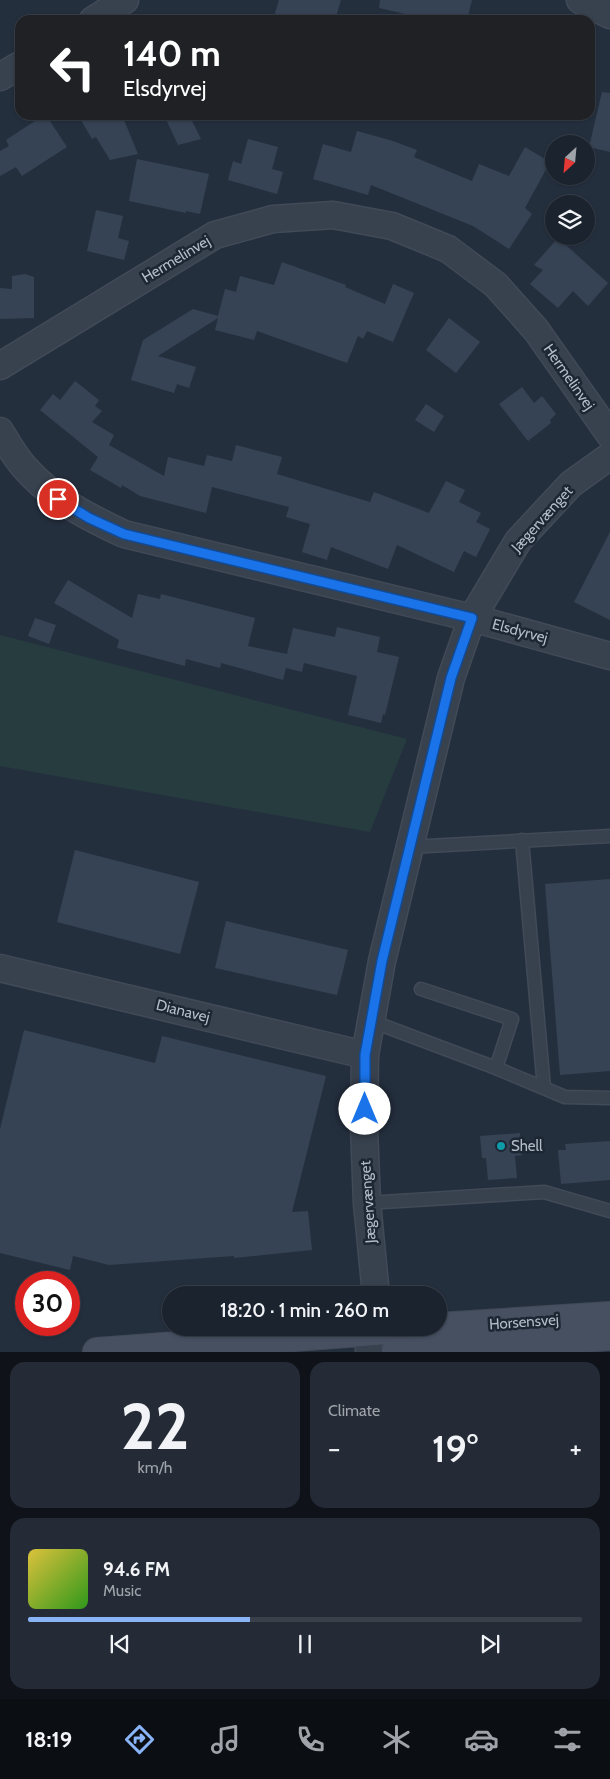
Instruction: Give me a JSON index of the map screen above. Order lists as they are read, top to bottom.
{
  "streets": {
    "main road": ["Horsensvej"],
    "street": [
      "Hermelinvej",
      "Jægervænget",
      "Elsdyrvej",
      "Dianavej"
    ]
  },
  "crossings": [
    ["Jægervænget", "Elsdyrvej"],
    ["Jægervænget", "Dianavej"]
  ],
  "places": ["Shell"],
  "north": "bottom left",
  "page": {
    "turn": ["140 m", "Elsdyrvej"],
    "limit": "30",
    "trip": "18:20 · 1 min · 260 m",
    "tile": [
      ["22", "km/h"],
      "Climate"
    ],
    "heat": ["−", "19°", "+"],
    "song": ["94.6 FM", "Music"],
    "tabs": "18:19"
  }
}
